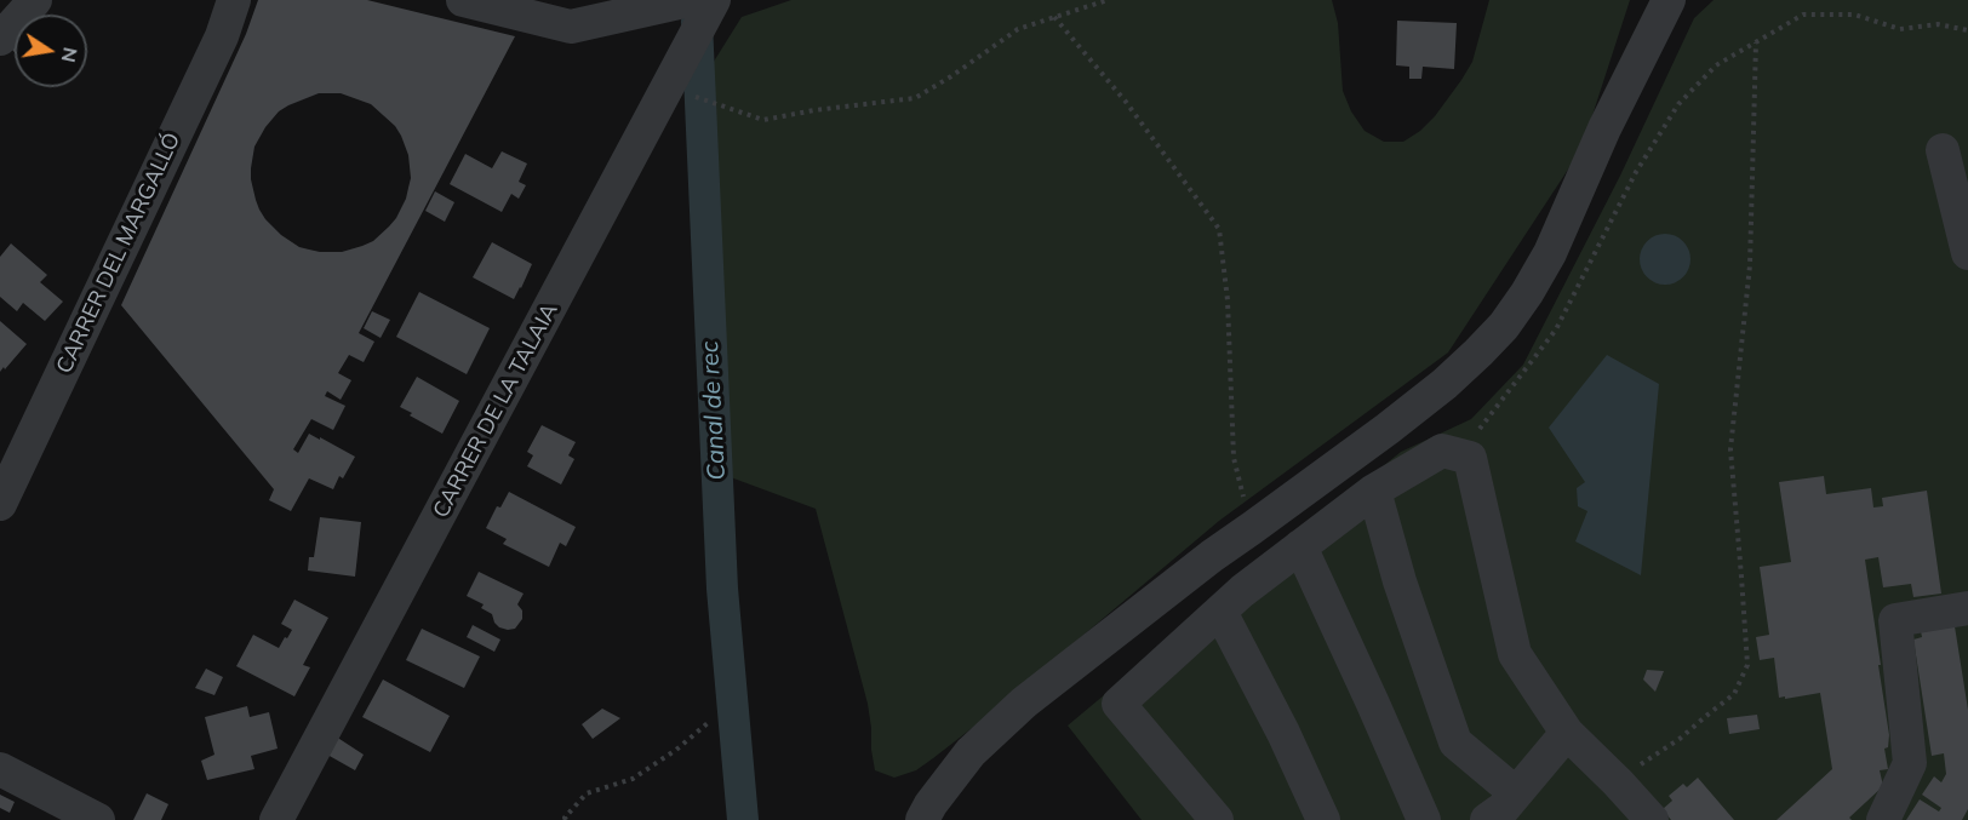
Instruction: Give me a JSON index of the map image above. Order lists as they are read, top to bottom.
{
  "streets": {
    "street": ["CARRER DEL MARGALLÓ", "CARRER DE LA TALAIA"]
  },
  "water": ["Canal de rec"],
  "north": "right"
}
